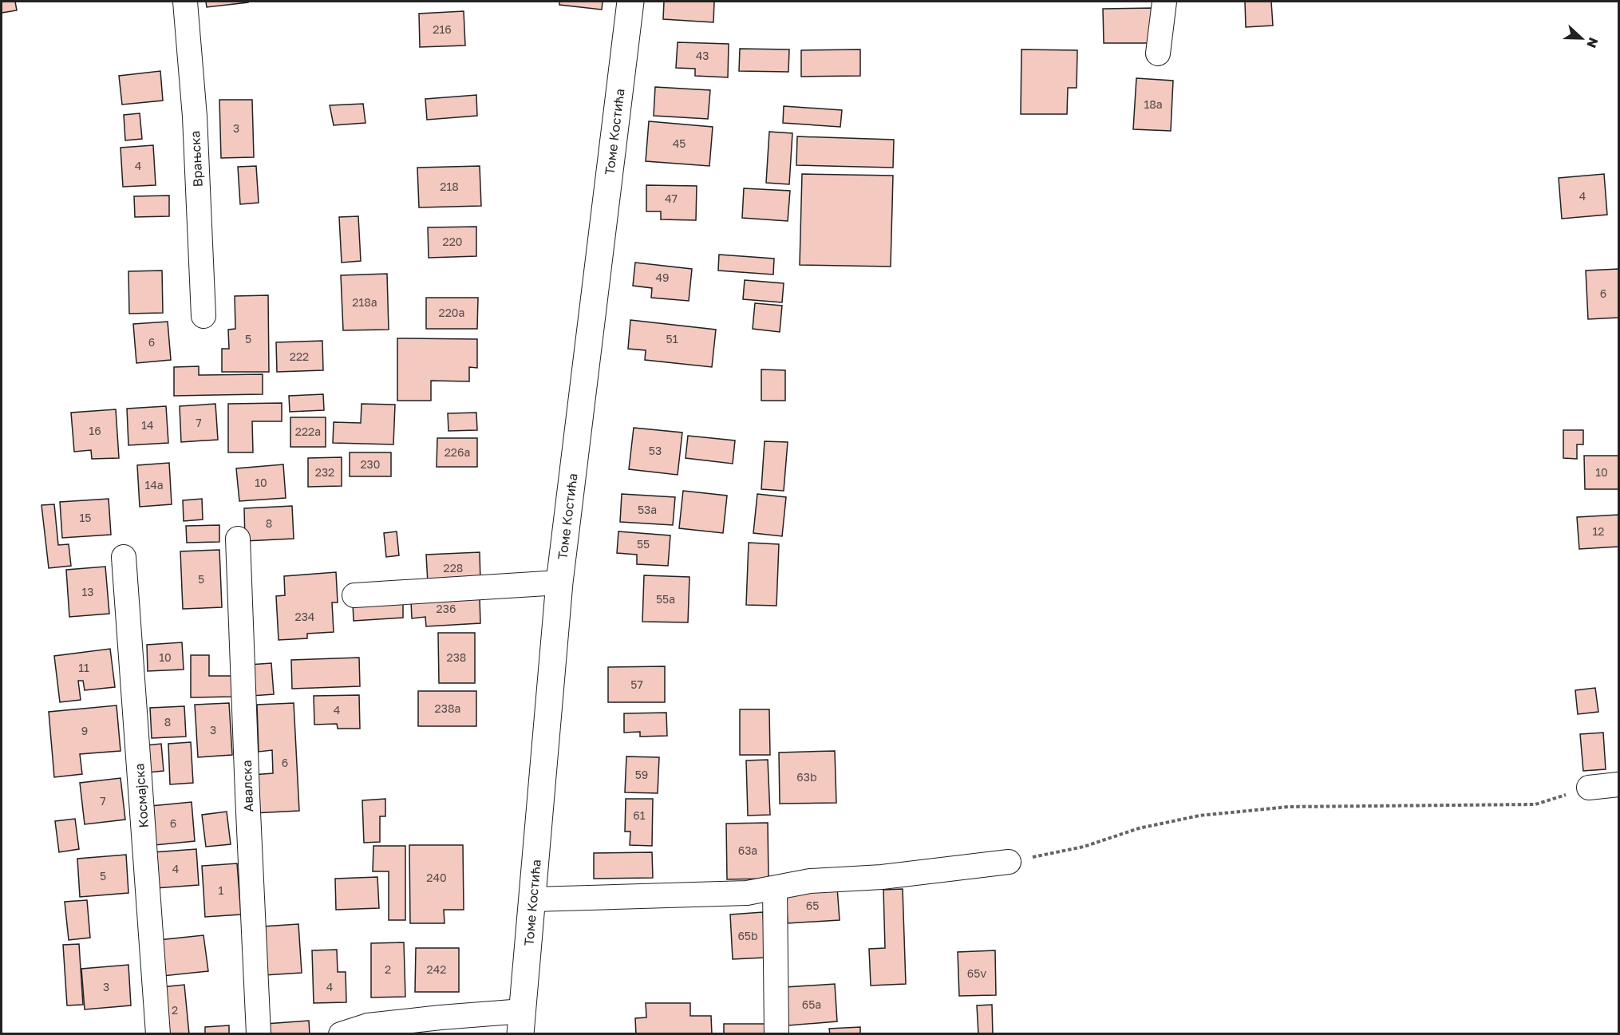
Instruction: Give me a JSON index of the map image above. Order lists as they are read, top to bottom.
{
  "streets": {
    "street": [
      "Томе Костића",
      "Врањска",
      "Авалска",
      "Космајска"
    ]
  },
  "house_numbers": [
    "216",
    "43",
    "18a",
    "3",
    "45",
    "4",
    "218",
    "4",
    "47",
    "220",
    "49",
    "6",
    "218a",
    "220a",
    "5",
    "51",
    "6",
    "222",
    "7",
    "14",
    "16",
    "222a",
    "53",
    "226a",
    "230",
    "232",
    "10",
    "10",
    "14a",
    "53a",
    "15",
    "8",
    "12",
    "55",
    "228",
    "5",
    "13",
    "55a",
    "236",
    "234",
    "10",
    "238",
    "11",
    "57",
    "238a",
    "4",
    "8",
    "3",
    "9",
    "6",
    "59",
    "63b",
    "7",
    "61",
    "6",
    "63a",
    "4",
    "5",
    "240",
    "1",
    "65",
    "65b",
    "2",
    "242",
    "65v",
    "3",
    "4",
    "65a",
    "2"
  ],
  "north": "right"
}
